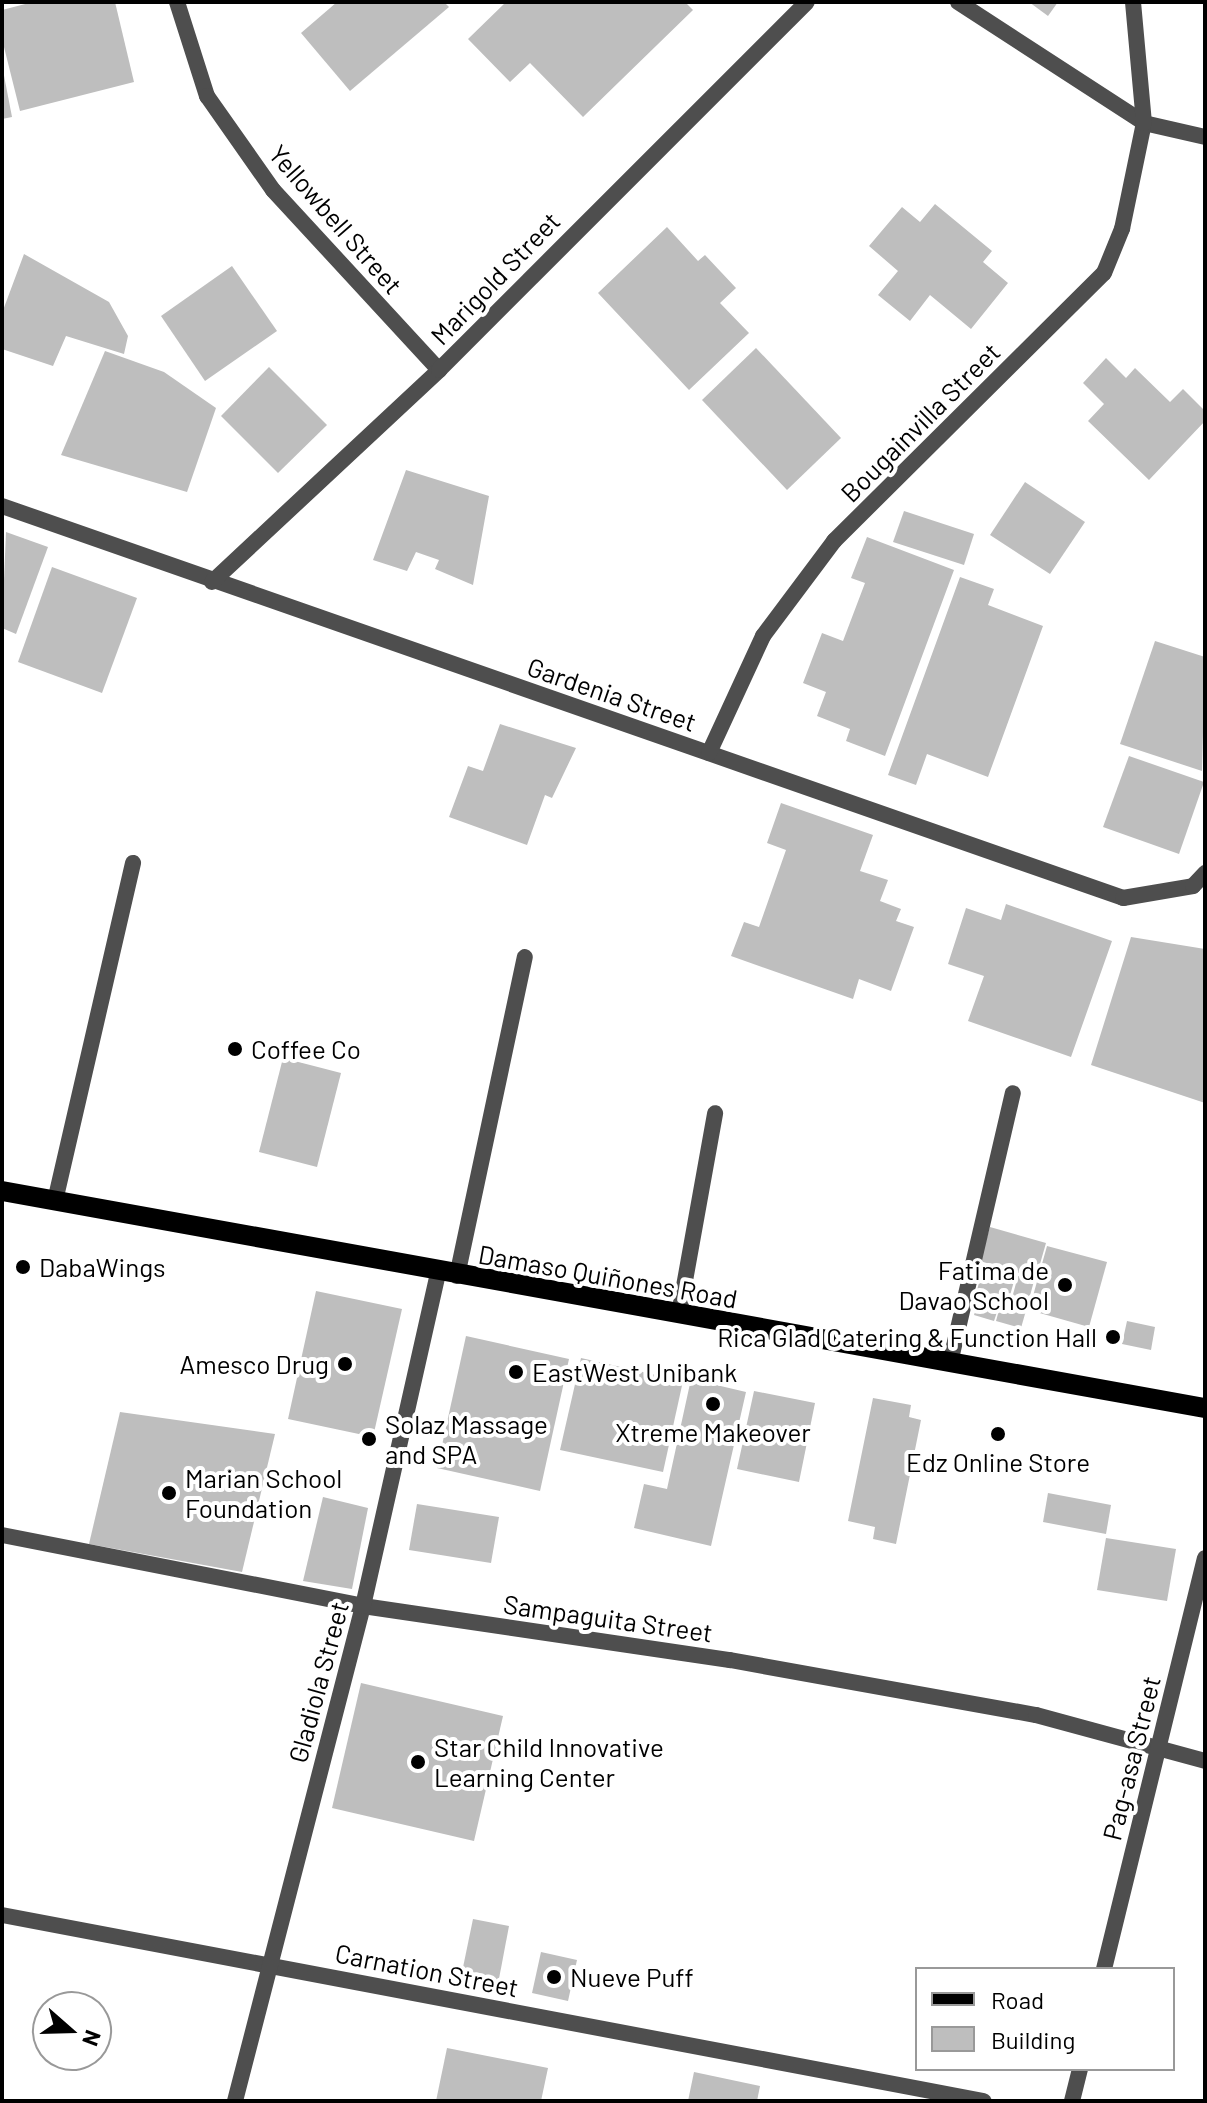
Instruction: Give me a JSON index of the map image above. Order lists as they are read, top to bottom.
{
  "streets": {
    "main road": ["Damaso Quiñones Road"],
    "street": [
      "Yellowbell Street",
      "Marigold Street",
      "Bougainvilla Street",
      "Gardenia Street",
      "Sampaguita Street",
      "Gladiola Street",
      "Pag-asa Street",
      "Carnation Street"
    ]
  },
  "crossings": [
    ["Yellowbell Street", "Marigold Street"],
    ["Marigold Street", "Gardenia Street"],
    ["Bougainvilla Street", "Gardenia Street"],
    ["Damaso Quiñones Road", "Gladiola Street"],
    ["Sampaguita Street", "Gladiola Street"],
    ["Sampaguita Street", "Pag-asa Street"],
    ["Gladiola Street", "Carnation Street"]
  ],
  "places": [
    "Coffee Co",
    "DabaWings",
    "Fatima de Davao School",
    "Rica Glad Catering & Function Hall",
    "Amesco Drug",
    "EastWest Unibank",
    "Xtreme Makeover",
    "Edz Online Store",
    "Solaz Massage and SPA",
    "Marian School Foundation",
    "Star Child Innovative Learning Center",
    "Nueve Puff"
  ],
  "legend": ["Road", "Building"],
  "north": "right"
}
